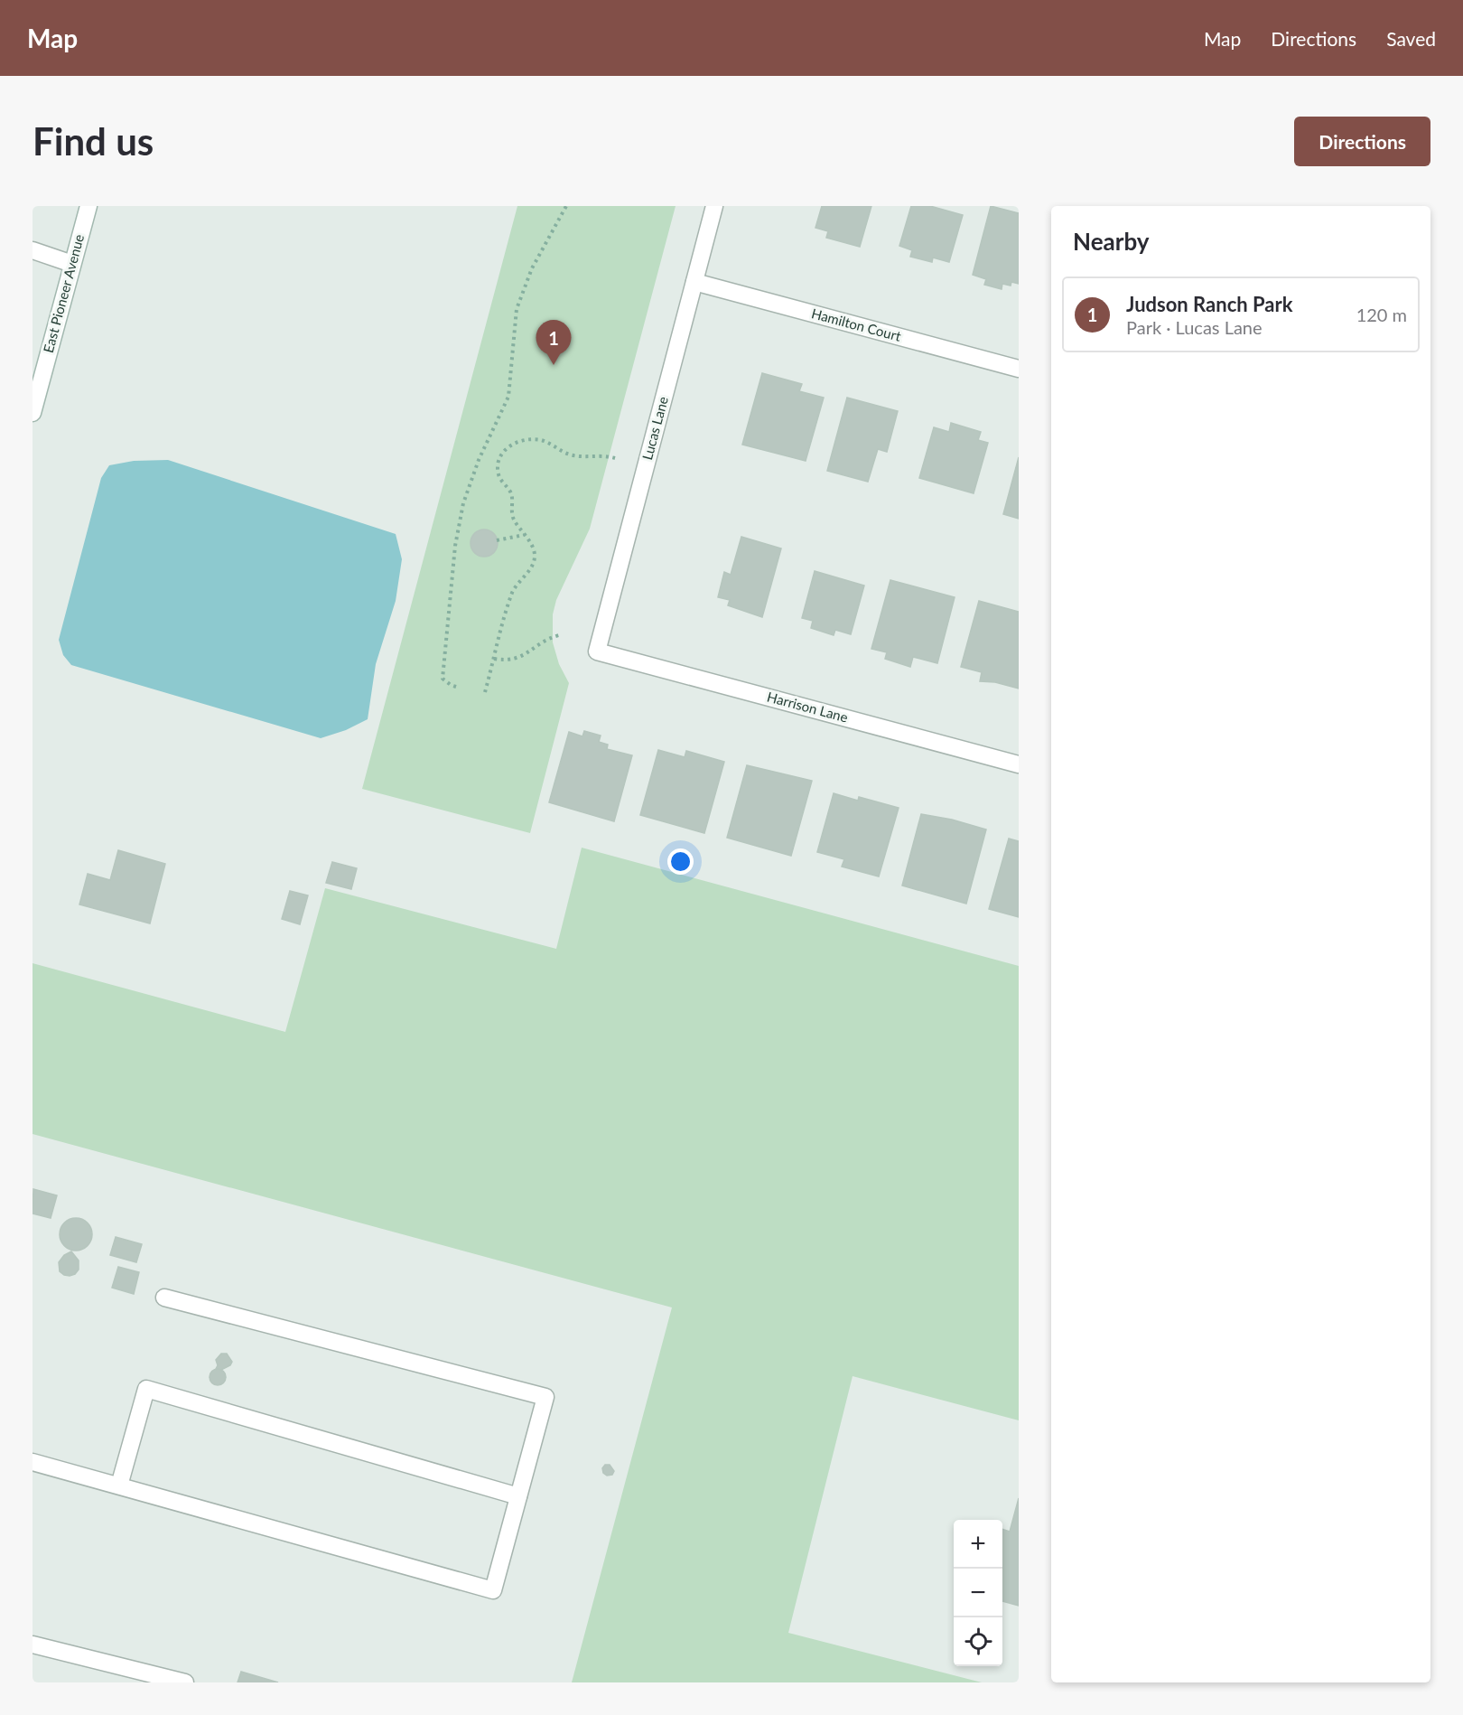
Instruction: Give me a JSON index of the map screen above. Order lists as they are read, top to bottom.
{
  "streets": {
    "street": [
      "East Pioneer Avenue",
      "Hamilton Court",
      "Lucas Lane",
      "Harrison Lane"
    ]
  },
  "crossings": [
    ["Hamilton Court", "Lucas Lane"],
    ["Lucas Lane", "Harrison Lane"]
  ],
  "page": {
    "header": "Map",
    "nav": ["Map", "Directions", "Saved"],
    "buttons": "Directions",
    "title": "Find us",
    "heading": "Nearby",
    "list": [
      {
        "mark": "1",
        "name": "Judson Ranch Park",
        "note": "Park · Lucas Lane",
        "value": "120 m"
      }
    ],
    "pins": "1",
    "map_buttons": ["+", "−"]
  }
}
